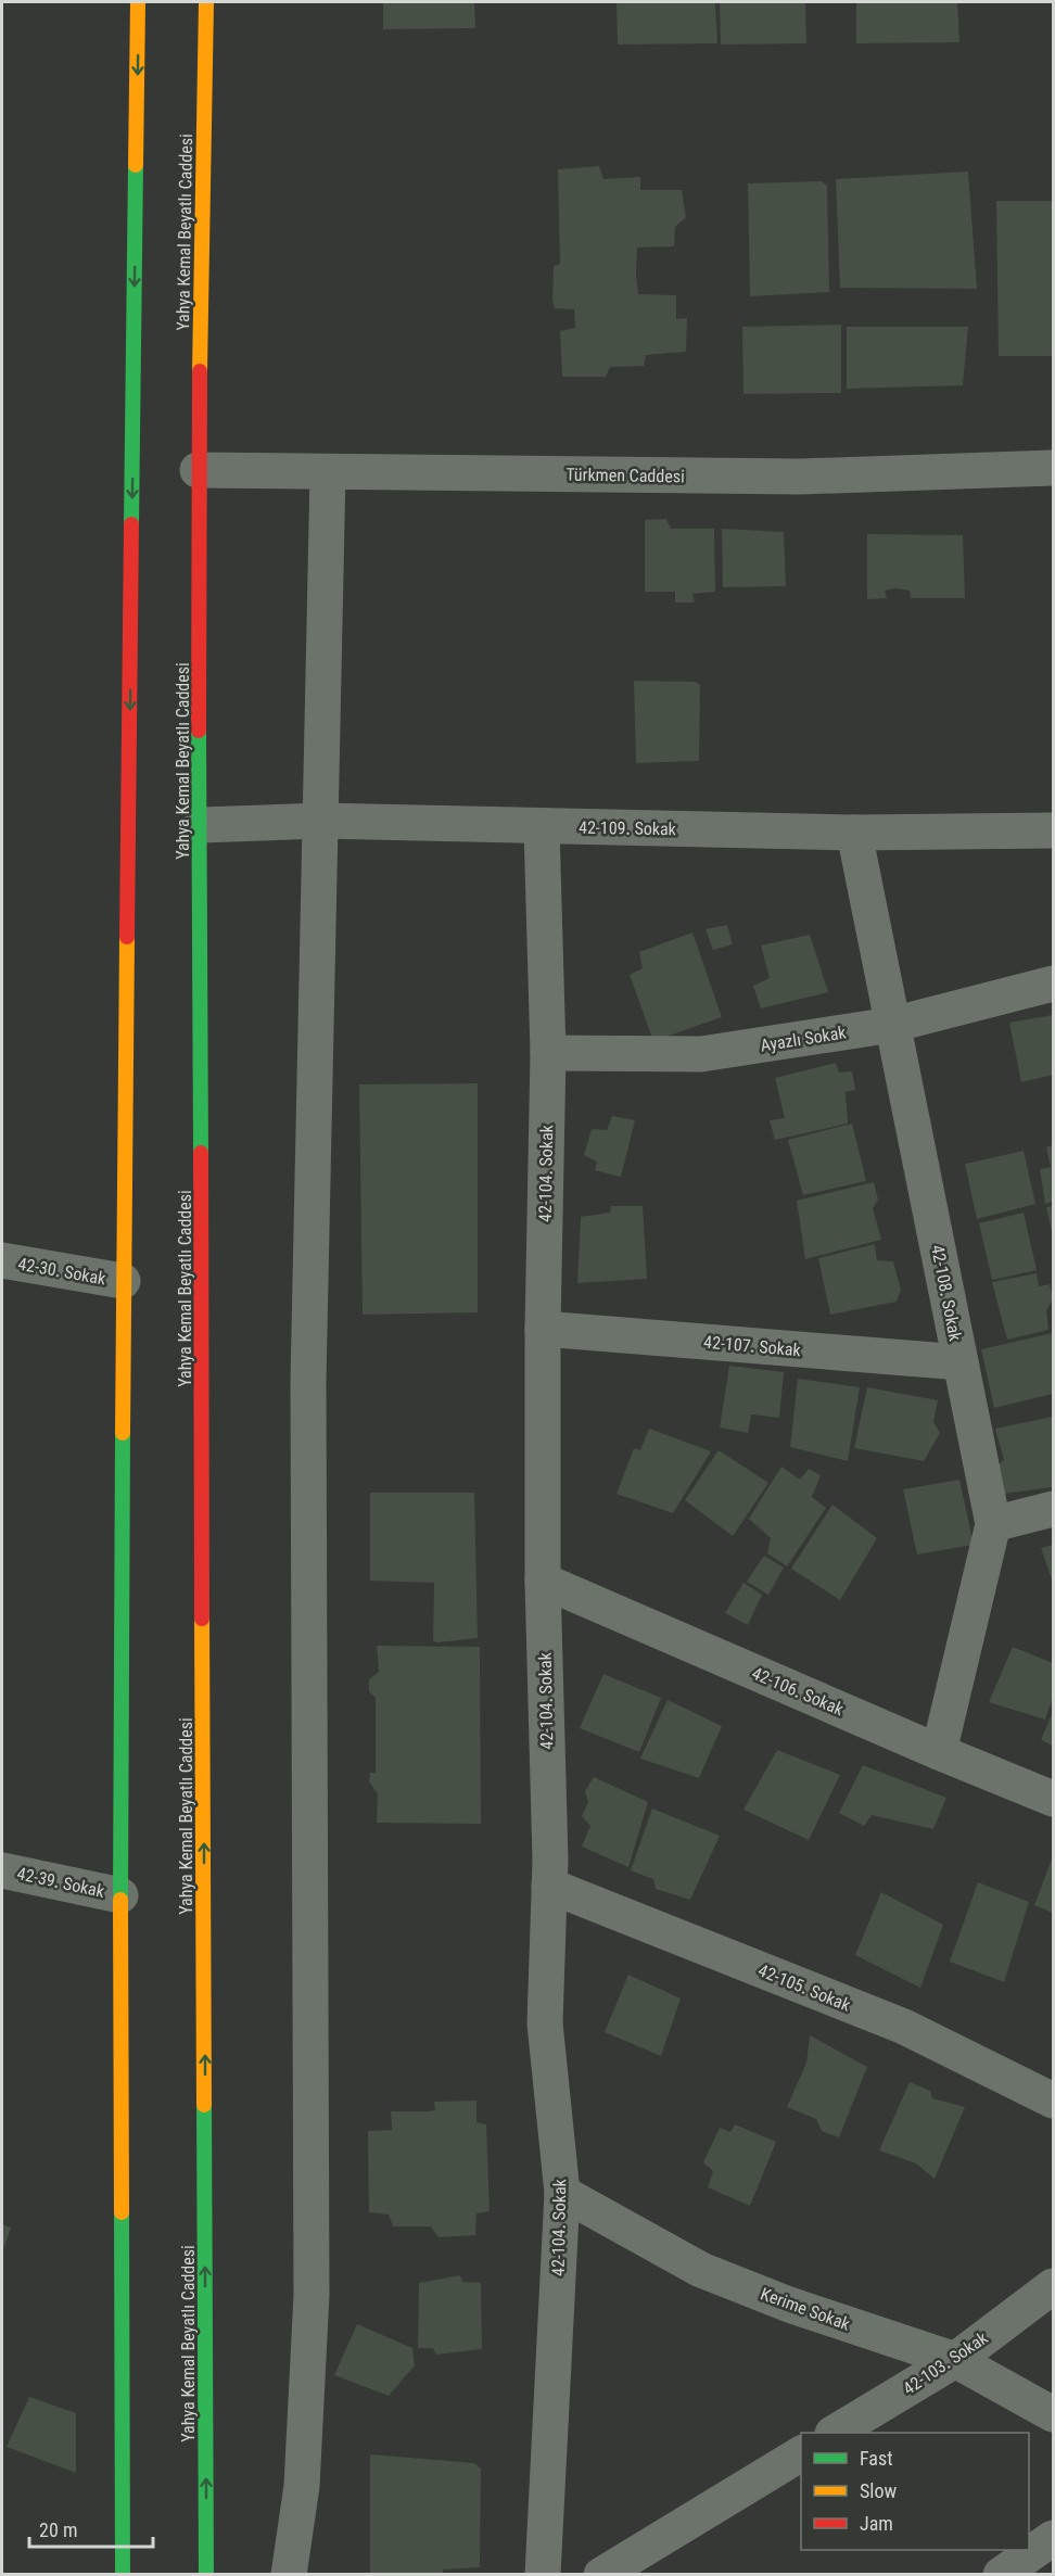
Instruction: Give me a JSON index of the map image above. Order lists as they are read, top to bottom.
{
  "streets": {
    "street": [
      "Yahya Kemal Beyatlı Caddesi",
      "Türkmen Caddesi",
      "42-109. Sokak",
      "Ayazlı Sokak",
      "42-104. Sokak",
      "42-30. Sokak",
      "42-108. Sokak",
      "42-107. Sokak",
      "42-106. Sokak",
      "42-39. Sokak",
      "42-105. Sokak",
      "Kerime Sokak",
      "42-103. Sokak"
    ]
  },
  "crossings": [
    ["Yahya Kemal Beyatlı Caddesi", "Türkmen Caddesi"],
    ["Yahya Kemal Beyatlı Caddesi", "42-109. Sokak"],
    ["42-109. Sokak", "42-104. Sokak"],
    ["42-109. Sokak", "42-108. Sokak"],
    ["Ayazlı Sokak", "42-104. Sokak"],
    ["Ayazlı Sokak", "42-108. Sokak"],
    ["42-104. Sokak", "42-107. Sokak"],
    ["42-104. Sokak", "42-106. Sokak"],
    ["42-104. Sokak", "42-105. Sokak"],
    ["42-104. Sokak", "Kerime Sokak"],
    ["42-108. Sokak", "42-107. Sokak"],
    ["42-108. Sokak", "42-106. Sokak"],
    ["Kerime Sokak", "42-103. Sokak"]
  ],
  "legend": ["Fast", "Slow", "Jam"],
  "scale_bar": "20 m"
}
